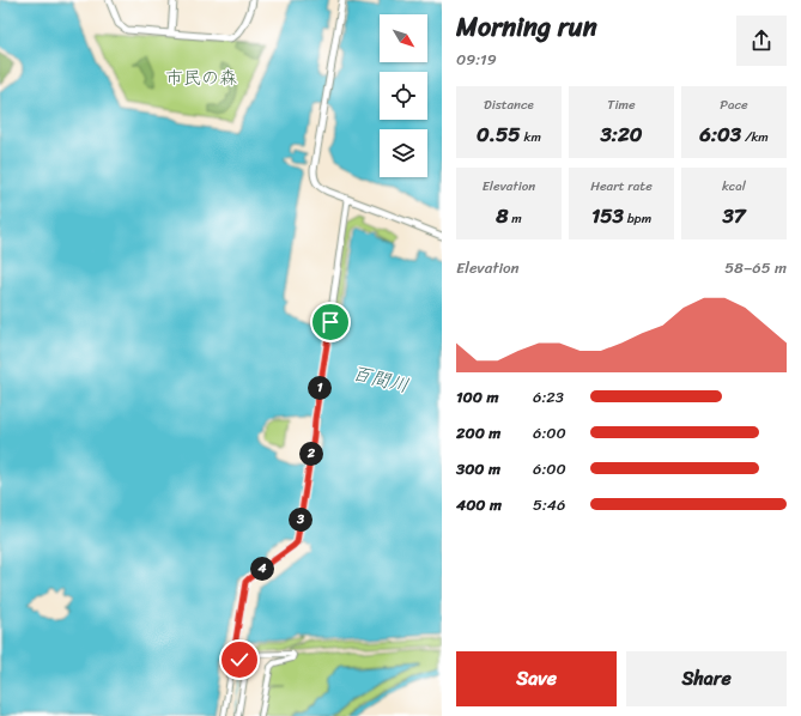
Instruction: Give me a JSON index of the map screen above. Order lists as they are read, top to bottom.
{
  "water": ["百間川"],
  "parks": ["市民の森"],
  "north": "bottom right",
  "page": {
    "heading": ["Morning run", "09:19"],
    "stats": [
      ["Distance", "0.55 km"],
      ["Time", "3:20"],
      ["Pace", "6:03 /km"],
      ["Elevation", "8 m"],
      ["Heart rate", "153 bpm"],
      ["kcal", "37"]
    ],
    "chart": ["Elevation", "58–65 m"],
    "pins": [
      "1",
      "2",
      "3",
      "4"
    ],
    "list": [
      {
        "name": "100 m",
        "note": "6:23"
      },
      {
        "name": "200 m",
        "note": "6:00"
      },
      {
        "name": "300 m",
        "note": "6:00"
      },
      {
        "name": "400 m",
        "note": "5:46"
      }
    ],
    "buttons": ["Save", "Share"]
  }
}
